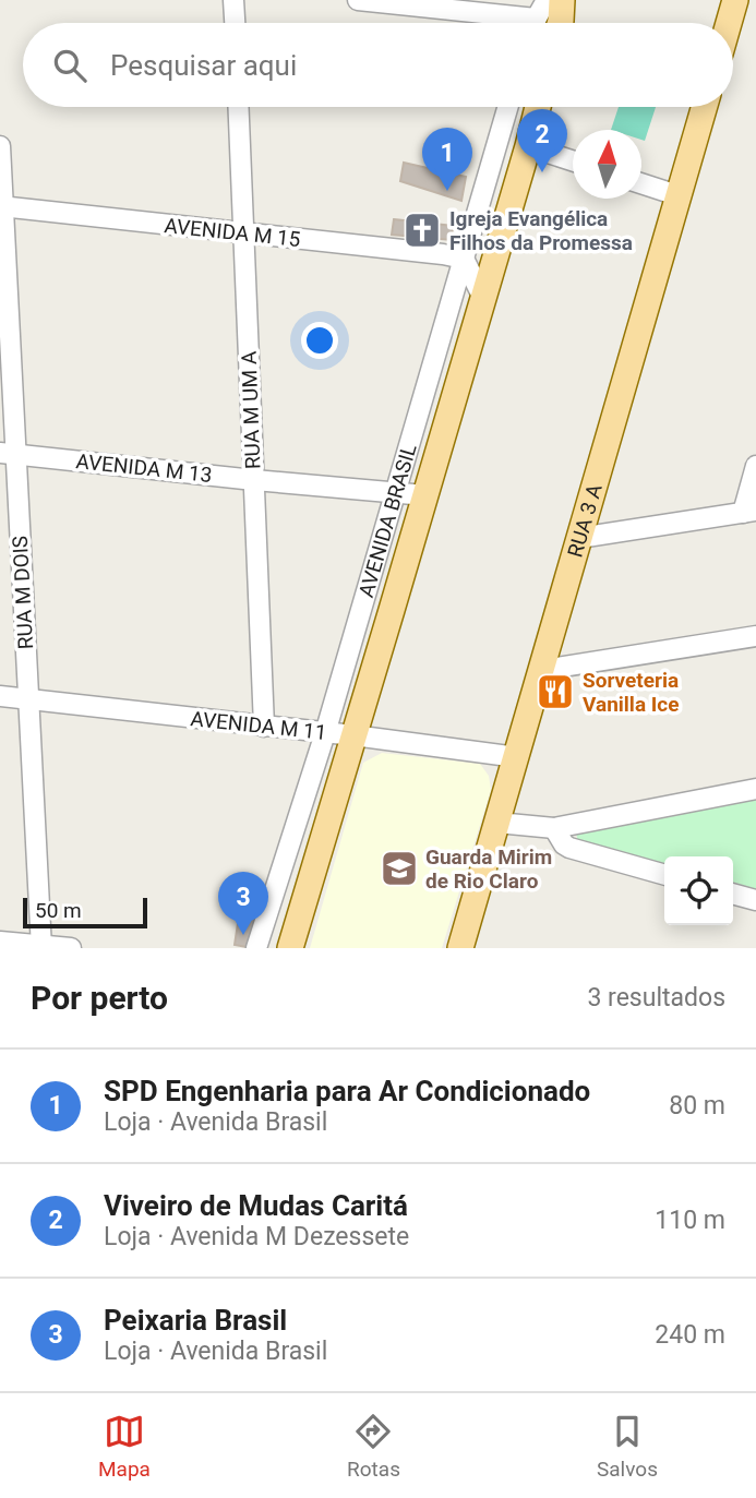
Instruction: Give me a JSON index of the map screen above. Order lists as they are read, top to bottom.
{
  "streets": {
    "main road": ["RUA 3 A", "AVENIDA BRASIL"],
    "street": [
      "AVENIDA M 15",
      "RUA M UM A",
      "AVENIDA M 13",
      "RUA M DOIS",
      "AVENIDA M 11"
    ]
  },
  "crossings": [
    ["AVENIDA M 15", "RUA M UM A"],
    ["AVENIDA M 15", "AVENIDA BRASIL"],
    ["AVENIDA M 15", "RUA M DOIS"],
    ["RUA M UM A", "AVENIDA M 13"],
    ["RUA M UM A", "AVENIDA M 11"],
    ["AVENIDA M 13", "AVENIDA BRASIL"],
    ["AVENIDA M 13", "RUA M DOIS"],
    ["RUA 3 A", "AVENIDA M 11"],
    ["AVENIDA BRASIL", "AVENIDA M 11"],
    ["RUA M DOIS", "AVENIDA M 11"]
  ],
  "places": {
    "church": ["Igreja Evangélica Filhos da Promessa"],
    "restaurant": ["Sorveteria Vanilla Ice"],
    "school or university": ["Guarda Mirim de Rio Claro"]
  },
  "scale_bar": "50 m",
  "north": "top",
  "page": {
    "search": "Pesquisar aqui",
    "pins": ["2", "1", "3"],
    "scale": "50 m",
    "heading": ["Por perto", "3 resultados"],
    "list": [
      {
        "mark": "1",
        "name": "SPD Engenharia para Ar Condicionado",
        "note": "Loja · Avenida Brasil",
        "value": "80 m"
      },
      {
        "mark": "2",
        "name": "Viveiro de Mudas Caritá",
        "note": "Loja · Avenida M Dezessete",
        "value": "110 m"
      },
      {
        "mark": "3",
        "name": "Peixaria Brasil",
        "note": "Loja · Avenida Brasil",
        "value": "240 m"
      }
    ],
    "nav": ["Mapa", "Rotas", "Salvos"]
  }
}
